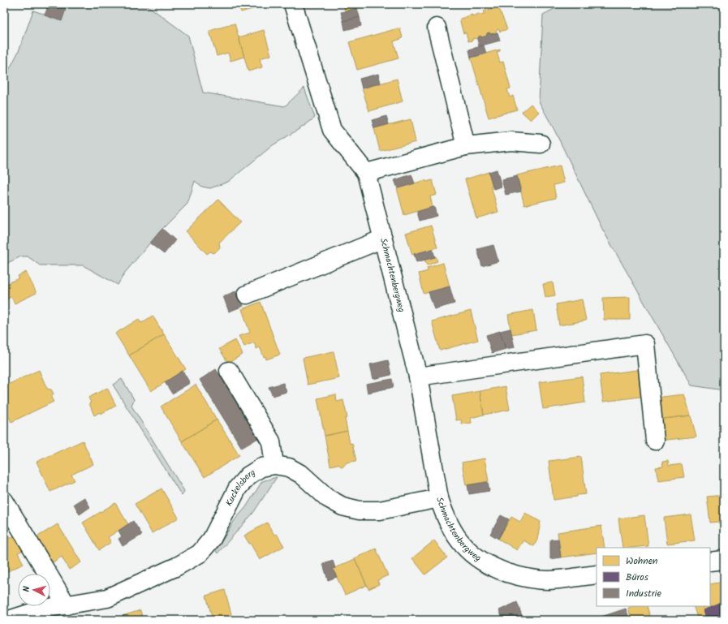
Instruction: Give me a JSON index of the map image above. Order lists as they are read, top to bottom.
{
  "streets": {
    "street": ["Schmachtenbergweg", "Kuckelsberg"]
  },
  "crossings": [
    ["Schmachtenbergweg", "Kuckelsberg"]
  ],
  "legend": ["Wohnen", "Büros", "Industrie"],
  "north": "left"
}
